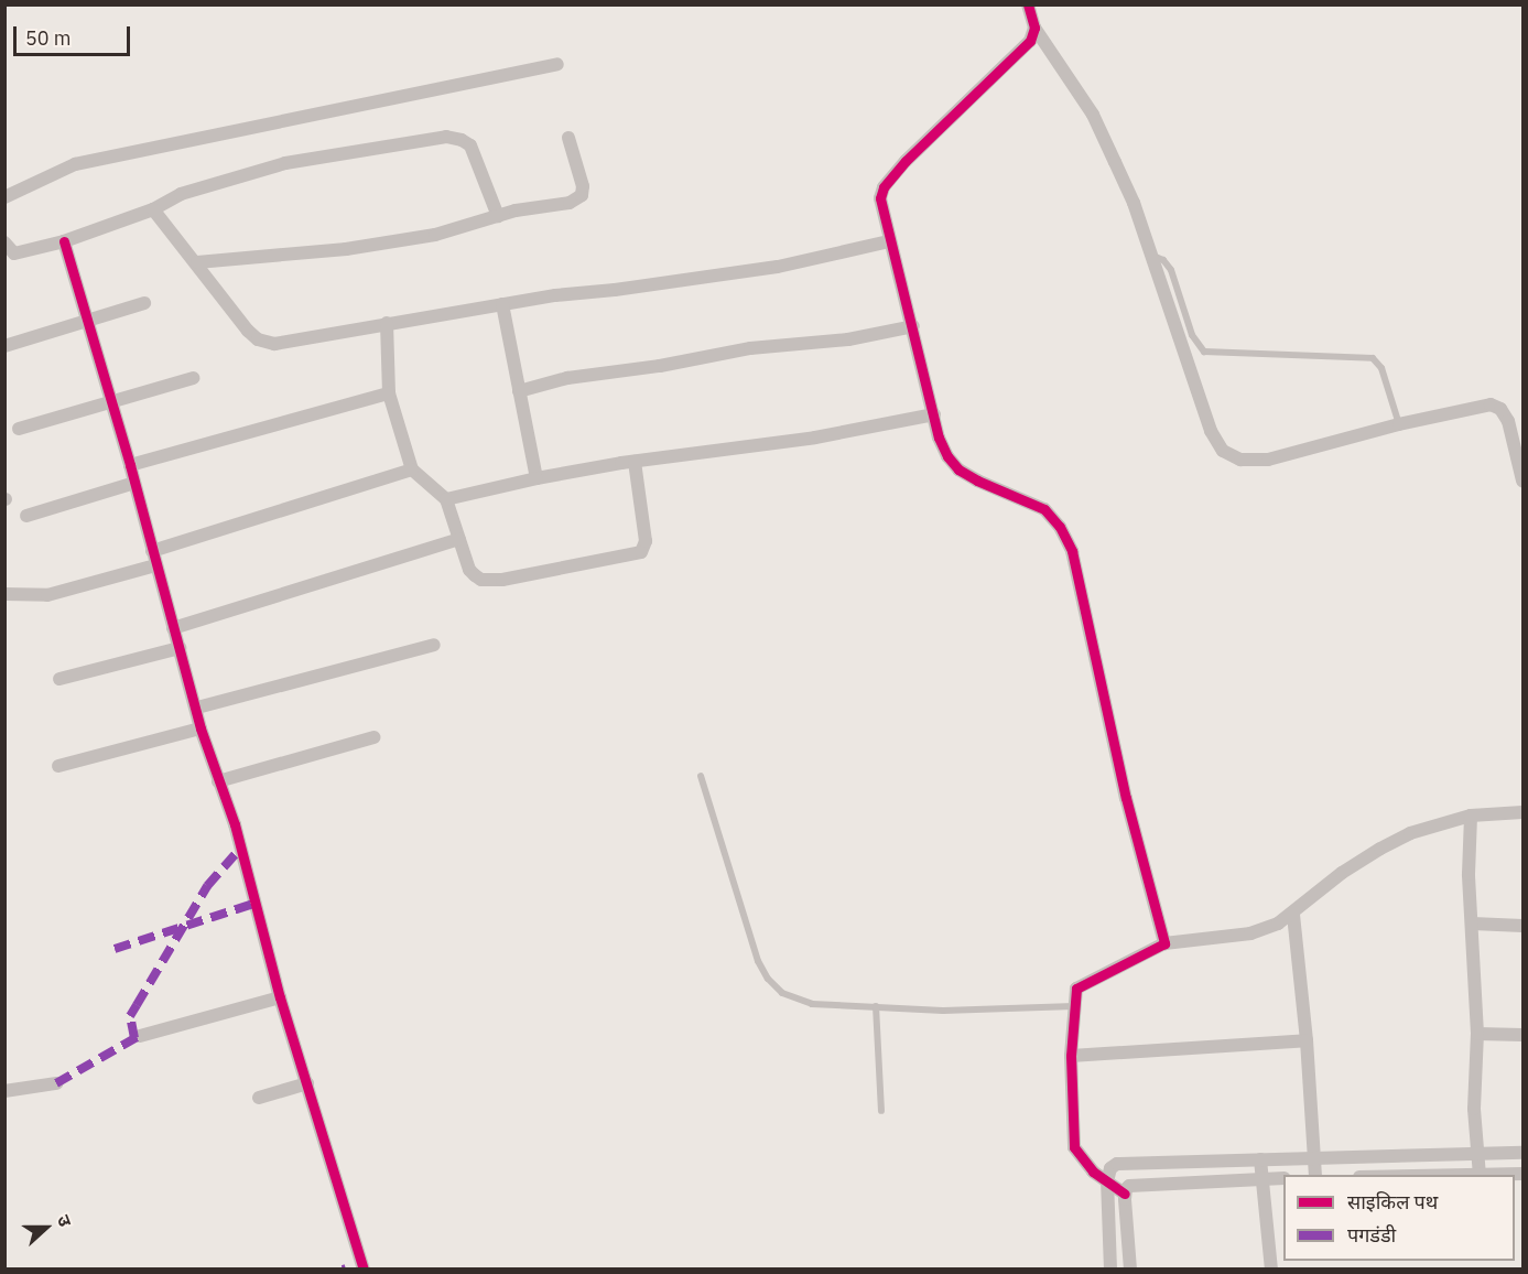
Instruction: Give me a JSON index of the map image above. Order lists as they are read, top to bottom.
{
  "legend": ["साइकिल पथ", "पगडंडी"],
  "scale_bar": "50 m",
  "north": "right"
}
